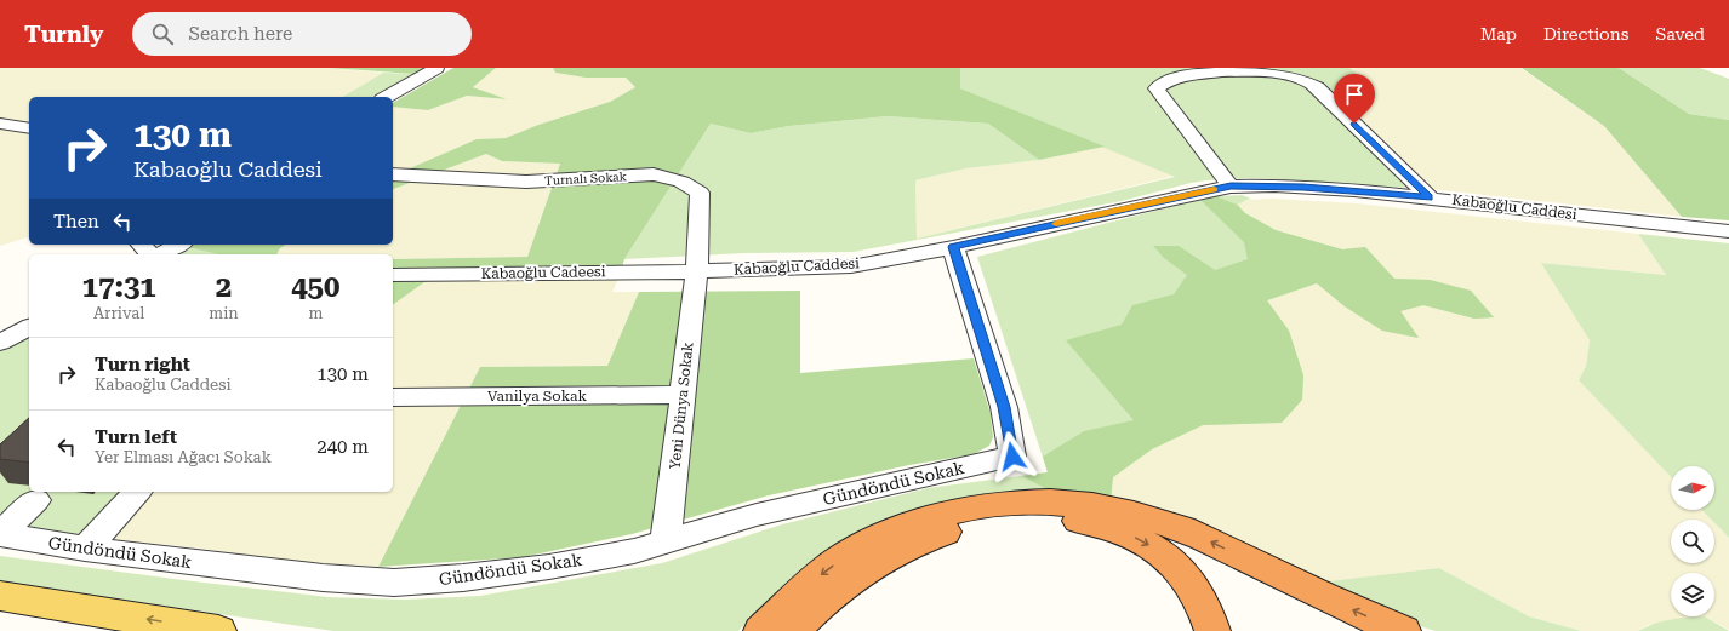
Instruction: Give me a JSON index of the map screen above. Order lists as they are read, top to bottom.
{
  "streets": {
    "street": [
      "Turnalı Sokak",
      "Kabaoğlu Caddesi",
      "Kabaoğlu Cadeesi",
      "Vanilya Sokak",
      "Yeni Dünya Sokak",
      "Gündöndü Sokak"
    ]
  },
  "crossings": [
    ["Turnalı Sokak", "Kabaoğlu Caddesi"],
    ["Turnalı Sokak", "Kabaoğlu Cadeesi"],
    ["Turnalı Sokak", "Yeni Dünya Sokak"],
    ["Kabaoğlu Caddesi", "Kabaoğlu Cadeesi"],
    ["Kabaoğlu Caddesi", "Yeni Dünya Sokak"],
    ["Kabaoğlu Caddesi", "Gündöndü Sokak"],
    ["Kabaoğlu Cadeesi", "Yeni Dünya Sokak"],
    ["Vanilya Sokak", "Yeni Dünya Sokak"],
    ["Yeni Dünya Sokak", "Gündöndü Sokak"]
  ],
  "north": "right",
  "page": {
    "header": "Turnly",
    "search": "Search here",
    "nav": ["Map", "Directions", "Saved"],
    "turn": ["130 m", "Kabaoğlu Caddesi"],
    "then": "Then",
    "eta": [
      "17:31",
      "Arrival",
      "2",
      "min",
      "450",
      "m"
    ],
    "list": [
      {
        "name": "Turn right",
        "note": "Kabaoğlu Caddesi",
        "value": "130 m"
      },
      {
        "name": "Turn left",
        "note": "Yer Elması Ağacı Sokak",
        "value": "240 m"
      }
    ]
  }
}
